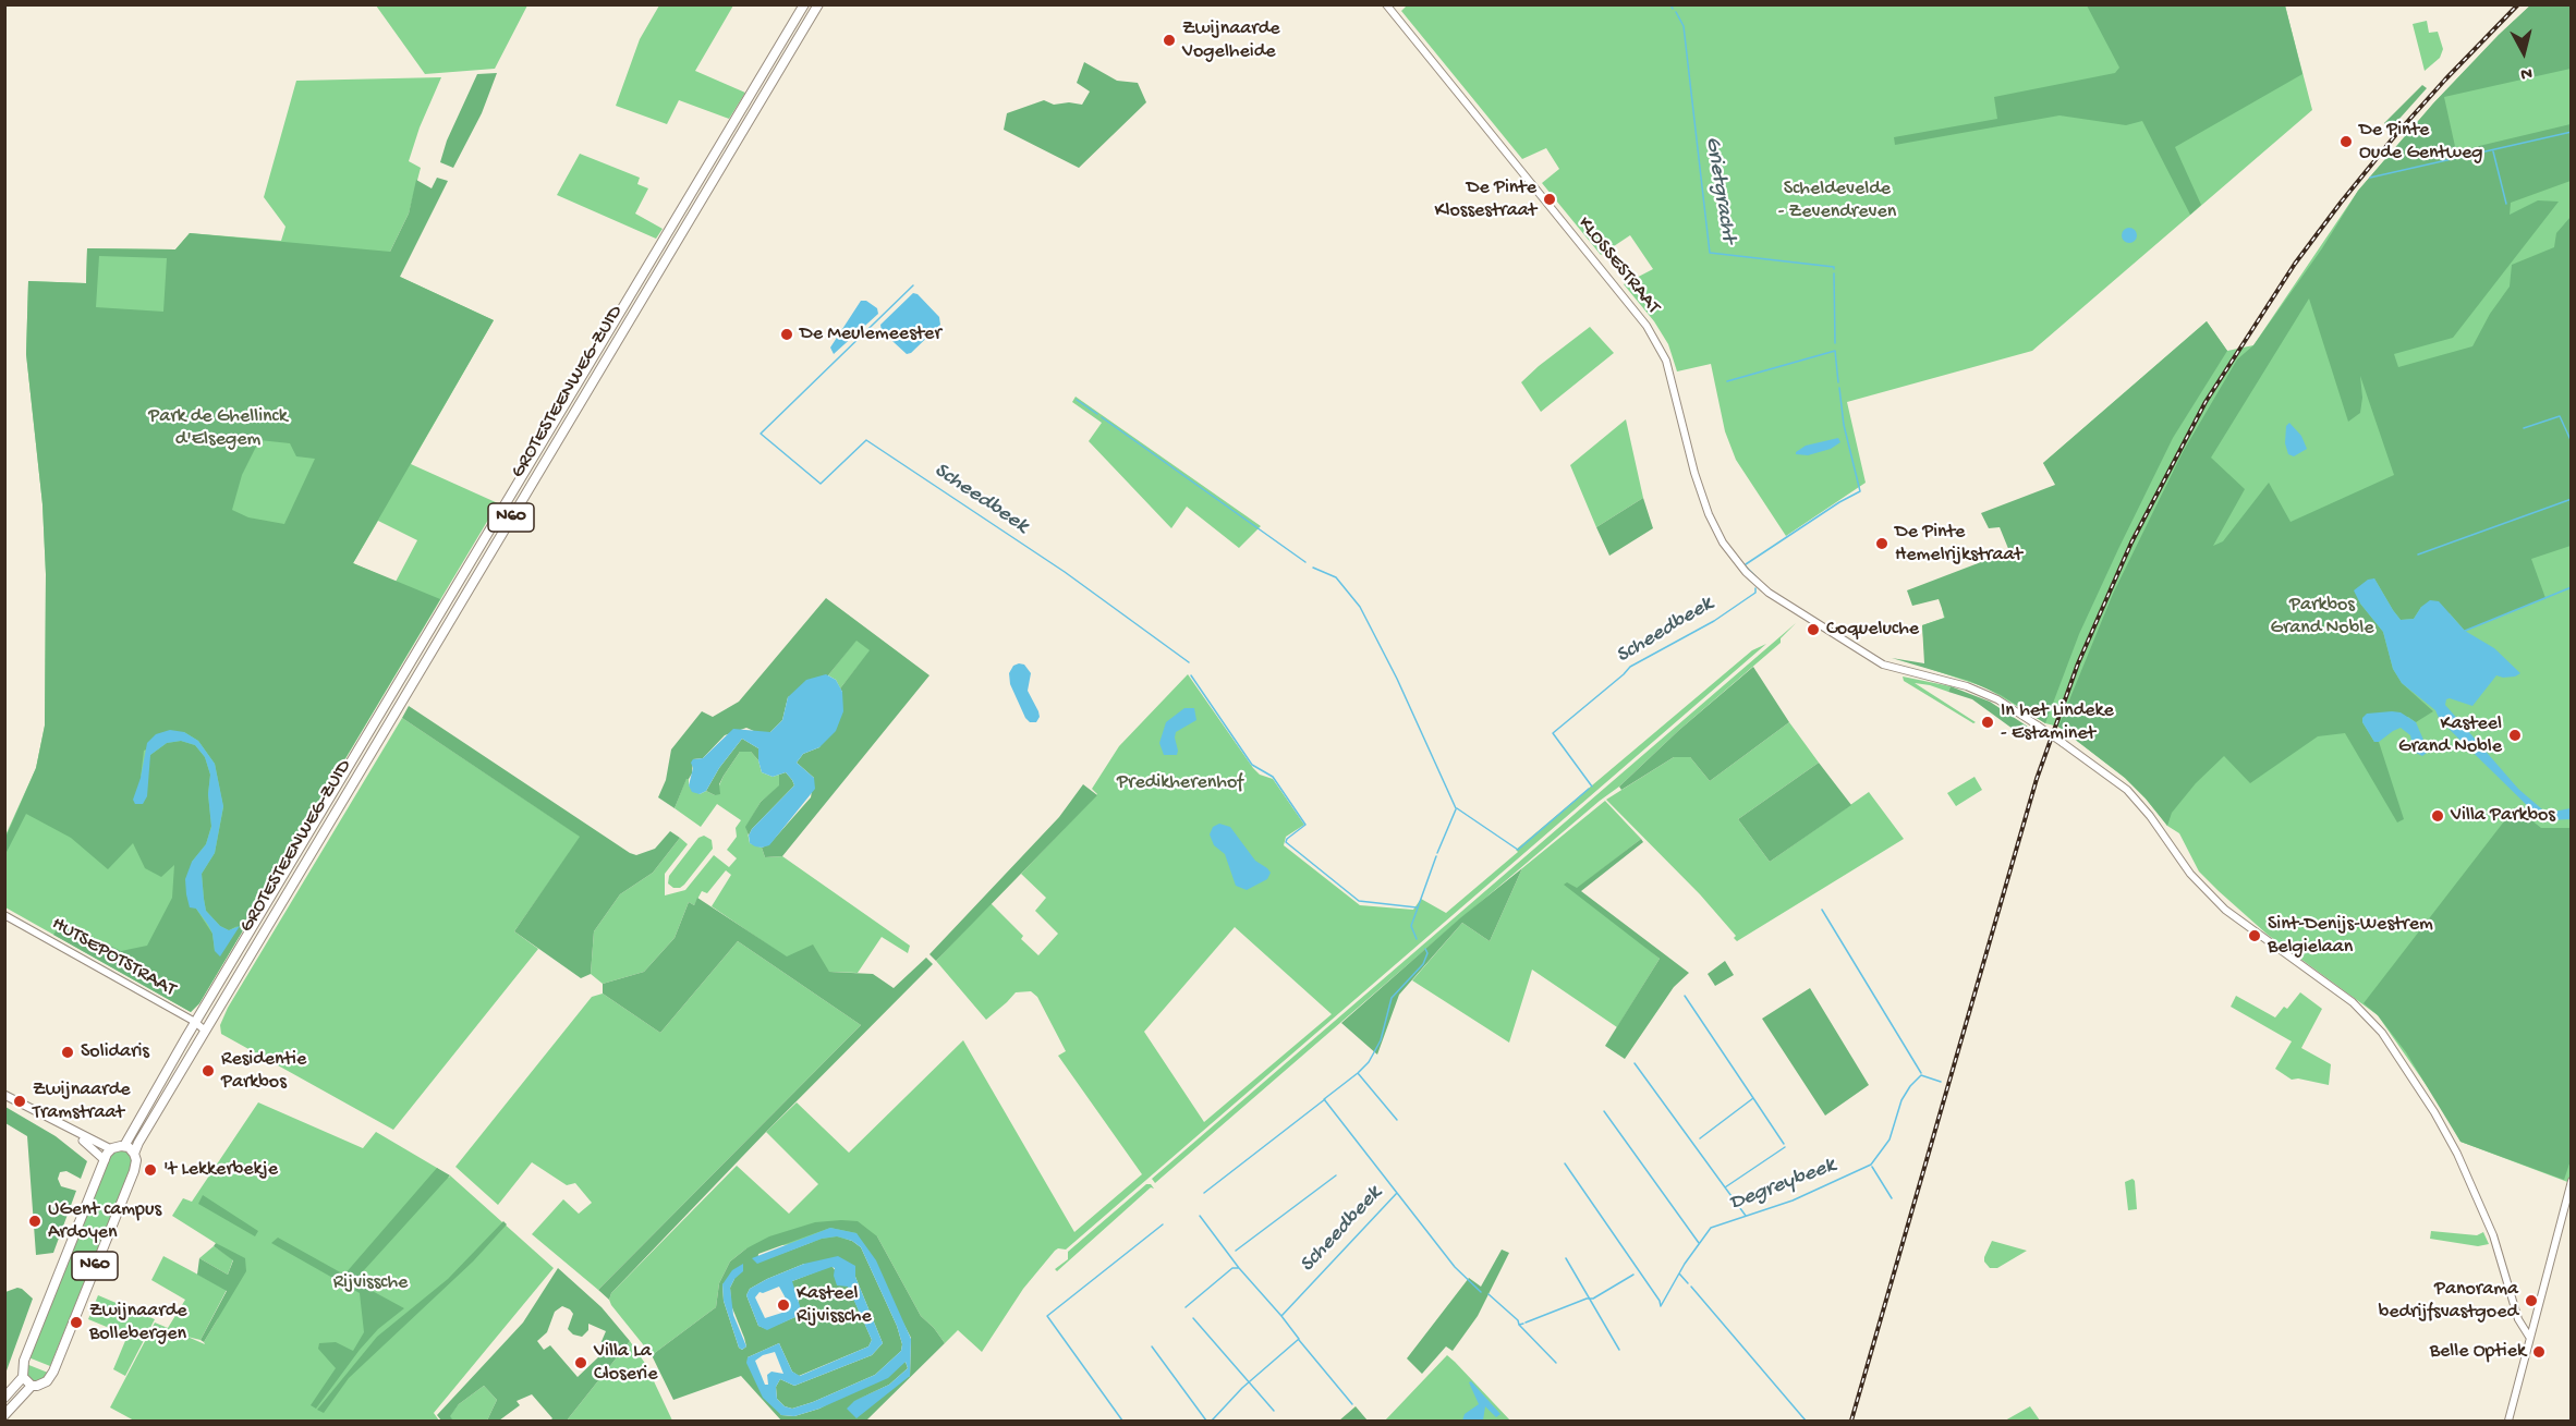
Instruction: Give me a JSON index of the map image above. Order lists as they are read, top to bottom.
{
  "streets": {
    "highway": ["GROTESTEENWEG-ZUID", "N60"],
    "street": ["KLOSSESTRAAT", "HUTSEPOTSTRAAT"]
  },
  "crossings": [
    ["GROTESTEENWEG-ZUID", "N60"],
    ["GROTESTEENWEG-ZUID", "HUTSEPOTSTRAAT"],
    ["N60", "HUTSEPOTSTRAAT"]
  ],
  "water": ["Grietgracht", "Scheedbeek", "Degreybeek"],
  "parks": [
    "Scheldevelde - Zevendreven",
    "Park de Ghellinck d'Elsegem",
    "Parkbos Grand Noble",
    "Predikherenhof",
    "Rijvissche"
  ],
  "places": [
    "Zwijnaarde Vogelheide",
    "De Pinte Oude Gentweg",
    "De Pinte Klossestraat",
    "De Meulemeester",
    "De Pinte Hemelrijkstraat",
    "Coqueluche",
    "In het Lindeke - Estaminet",
    "Kasteel Grand Noble",
    "Villa Parkbos",
    "Sint-Denijs-Westrem Belgielaan",
    "Solidaris",
    "Residentie Parkbos",
    "Zwijnaarde Tramstraat",
    "'t Lekkerbekje",
    "UGent campus Ardoyen",
    "Panorama bedrijfsvastgoed",
    "Kasteel Rijvissche",
    "Zwijnaarde Bollebergen",
    "Belle Optiek",
    "Villa La Closerie"
  ],
  "north": "bottom"
}
